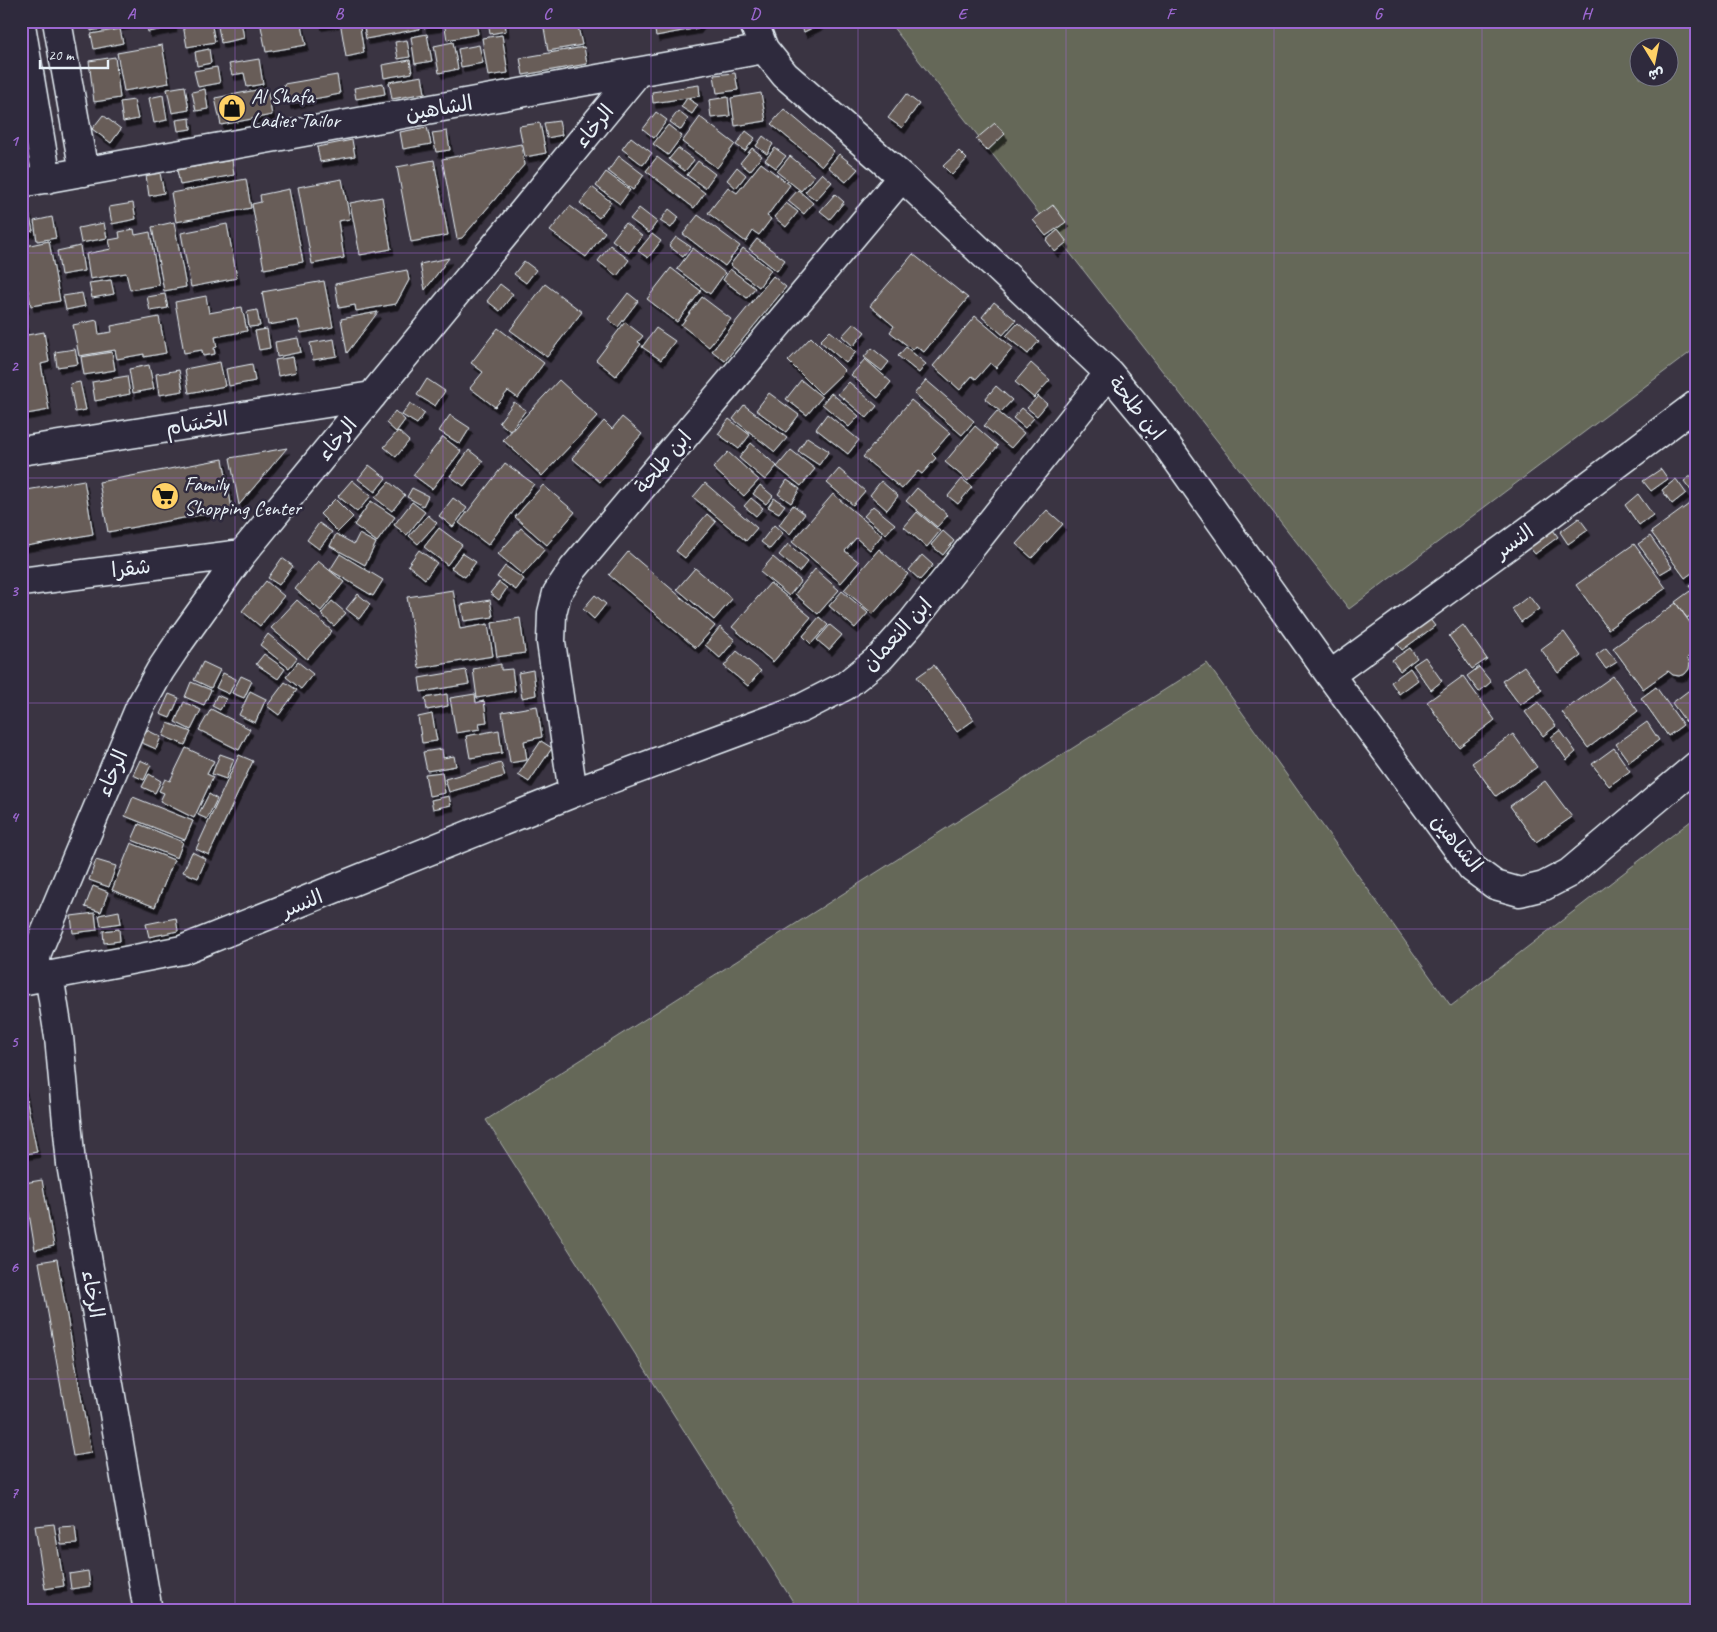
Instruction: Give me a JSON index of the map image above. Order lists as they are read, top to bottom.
{
  "streets": {
    "street": [
      "الشاهين",
      "الرخاء",
      "ابن طلحة",
      "الحُسَام",
      "النسر",
      "شقرا",
      "ابن النعمان"
    ]
  },
  "crossings": [
    ["الشاهين", "الرخاء"],
    ["الشاهين", "ابن طلحة"],
    ["الشاهين", "النسر"],
    ["الرخاء", "الحُسَام"],
    ["الرخاء", "النسر"],
    ["الرخاء", "شقرا"],
    ["ابن طلحة", "النسر"],
    ["ابن طلحة", "ابن النعمان"],
    ["النسر", "ابن النعمان"]
  ],
  "places": {
    "shop": ["Al Shafa Ladies Tailor"],
    "supermarket": ["Family Shopping Center"]
  },
  "scale_bar": "20 m",
  "north": "bottom",
  "grid": {
    "columns": [
      "A",
      "B",
      "C",
      "D",
      "E",
      "F",
      "G",
      "H"
    ],
    "rows": [
      "1",
      "2",
      "3",
      "4",
      "5",
      "6",
      "7"
    ]
  }
}
